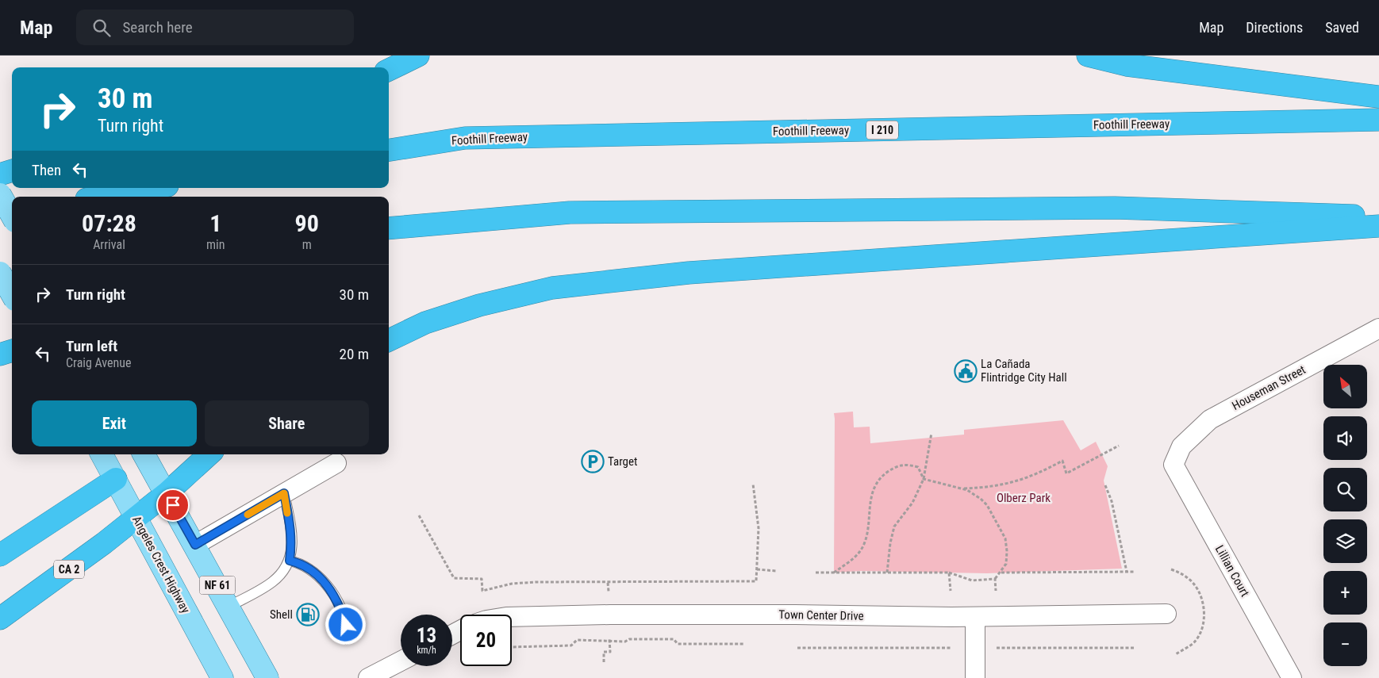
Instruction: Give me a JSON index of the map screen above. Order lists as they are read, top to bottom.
{
  "streets": {
    "highway": ["Foothill Freeway", "I 210", "CA 2"],
    "main road": ["Angeles Crest Highway", "NF 61"],
    "street": ["Houseman Street", "Lillian Court", "Town Center Drive"]
  },
  "crossings": [
    ["Houseman Street", "Lillian Court"],
    ["Angeles Crest Highway", "CA 2"],
    ["CA 2", "NF 61"]
  ],
  "parks": ["Olberz Park"],
  "places": {
    "public building": ["La Cañada Flintridge City Hall"],
    "parking": ["Target"],
    "fuel station": ["Shell"]
  },
  "north": "top left",
  "page": {
    "header": "Map",
    "search": "Search here",
    "nav": ["Map", "Directions", "Saved"],
    "turn": ["30 m", "Turn right"],
    "then": "Then",
    "eta": [
      "07:28",
      "Arrival",
      "1",
      "min",
      "90",
      "m"
    ],
    "list": [
      {
        "name": "Turn right",
        "value": "30 m"
      },
      {
        "name": "Turn left",
        "note": "Craig Avenue",
        "value": "20 m"
      }
    ],
    "map_buttons": ["+", "−"],
    "buttons": ["Exit", "Share"],
    "speed": "13 km/h",
    "limit": "20"
  }
}
